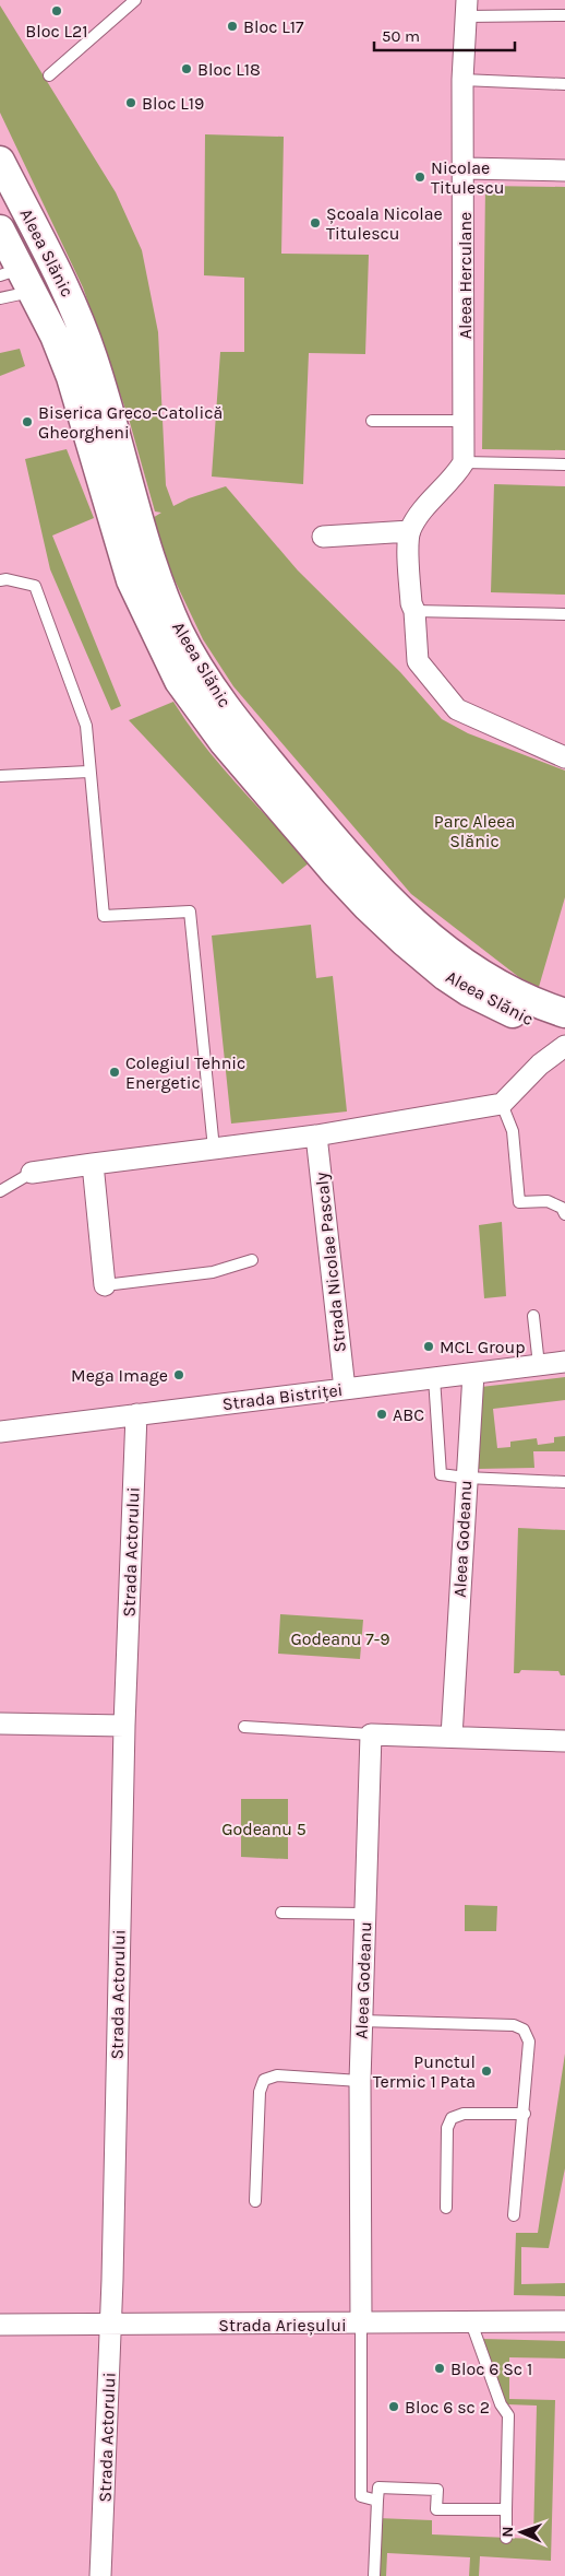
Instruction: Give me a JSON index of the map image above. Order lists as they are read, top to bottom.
{
  "streets": {
    "main road": ["Aleea Slănic"],
    "street": [
      "Aleea Herculane",
      "Strada Nicolae Pascaly",
      "Strada Bistriței",
      "Aleea Godeanu",
      "Strada Actorului",
      "Strada Arieșului"
    ]
  },
  "crossings": [
    ["Strada Nicolae Pascaly", "Strada Bistriței"],
    ["Strada Bistriței", "Aleea Godeanu"],
    ["Strada Bistriței", "Strada Actorului"],
    ["Aleea Godeanu", "Strada Arieșului"],
    ["Strada Actorului", "Strada Arieșului"]
  ],
  "parks": ["Parc Aleea Slănic", "Godeanu 7-9", "Godeanu 5"],
  "places": [
    "Bloc L21",
    "Bloc L17",
    "Bloc L18",
    "Bloc L19",
    "Nicolae Titulescu",
    "Școala Nicolae Titulescu",
    "Biserica Greco-Catolică Gheorgheni",
    "Colegiul Tehnic Energetic",
    "MCL Group",
    "Mega Image",
    "ABC",
    "Punctul Termic 1 Pata",
    "Bloc 6 Sc 1",
    "Bloc 6 sc 2"
  ],
  "scale_bar": "50 m",
  "north": "left"
}
